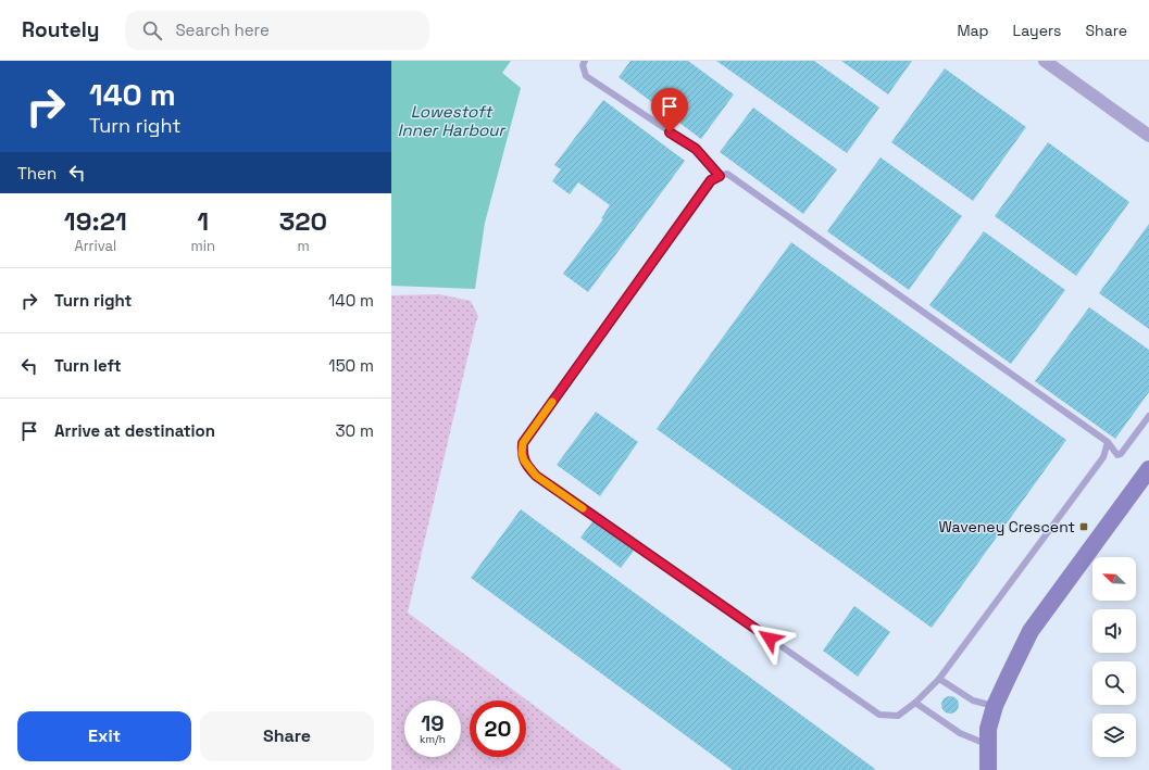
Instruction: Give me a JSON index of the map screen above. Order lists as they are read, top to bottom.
{
  "water": ["Lowestoft Inner Harbour"],
  "places": {
    "transit": ["Waveney Crescent"]
  },
  "north": "top left",
  "page": {
    "header": "Routely",
    "search": "Search here",
    "nav": ["Map", "Layers", "Share"],
    "turn": ["140 m", "Turn right"],
    "then": "Then",
    "eta": [
      "19:21",
      "Arrival",
      "1",
      "min",
      "320",
      "m"
    ],
    "list": [
      {
        "name": "Turn right",
        "value": "140 m"
      },
      {
        "name": "Turn left",
        "value": "150 m"
      },
      {
        "name": "Arrive at destination",
        "value": "30 m"
      }
    ],
    "speed": "19 km/h",
    "limit": "20",
    "buttons": ["Exit", "Share"]
  }
}
